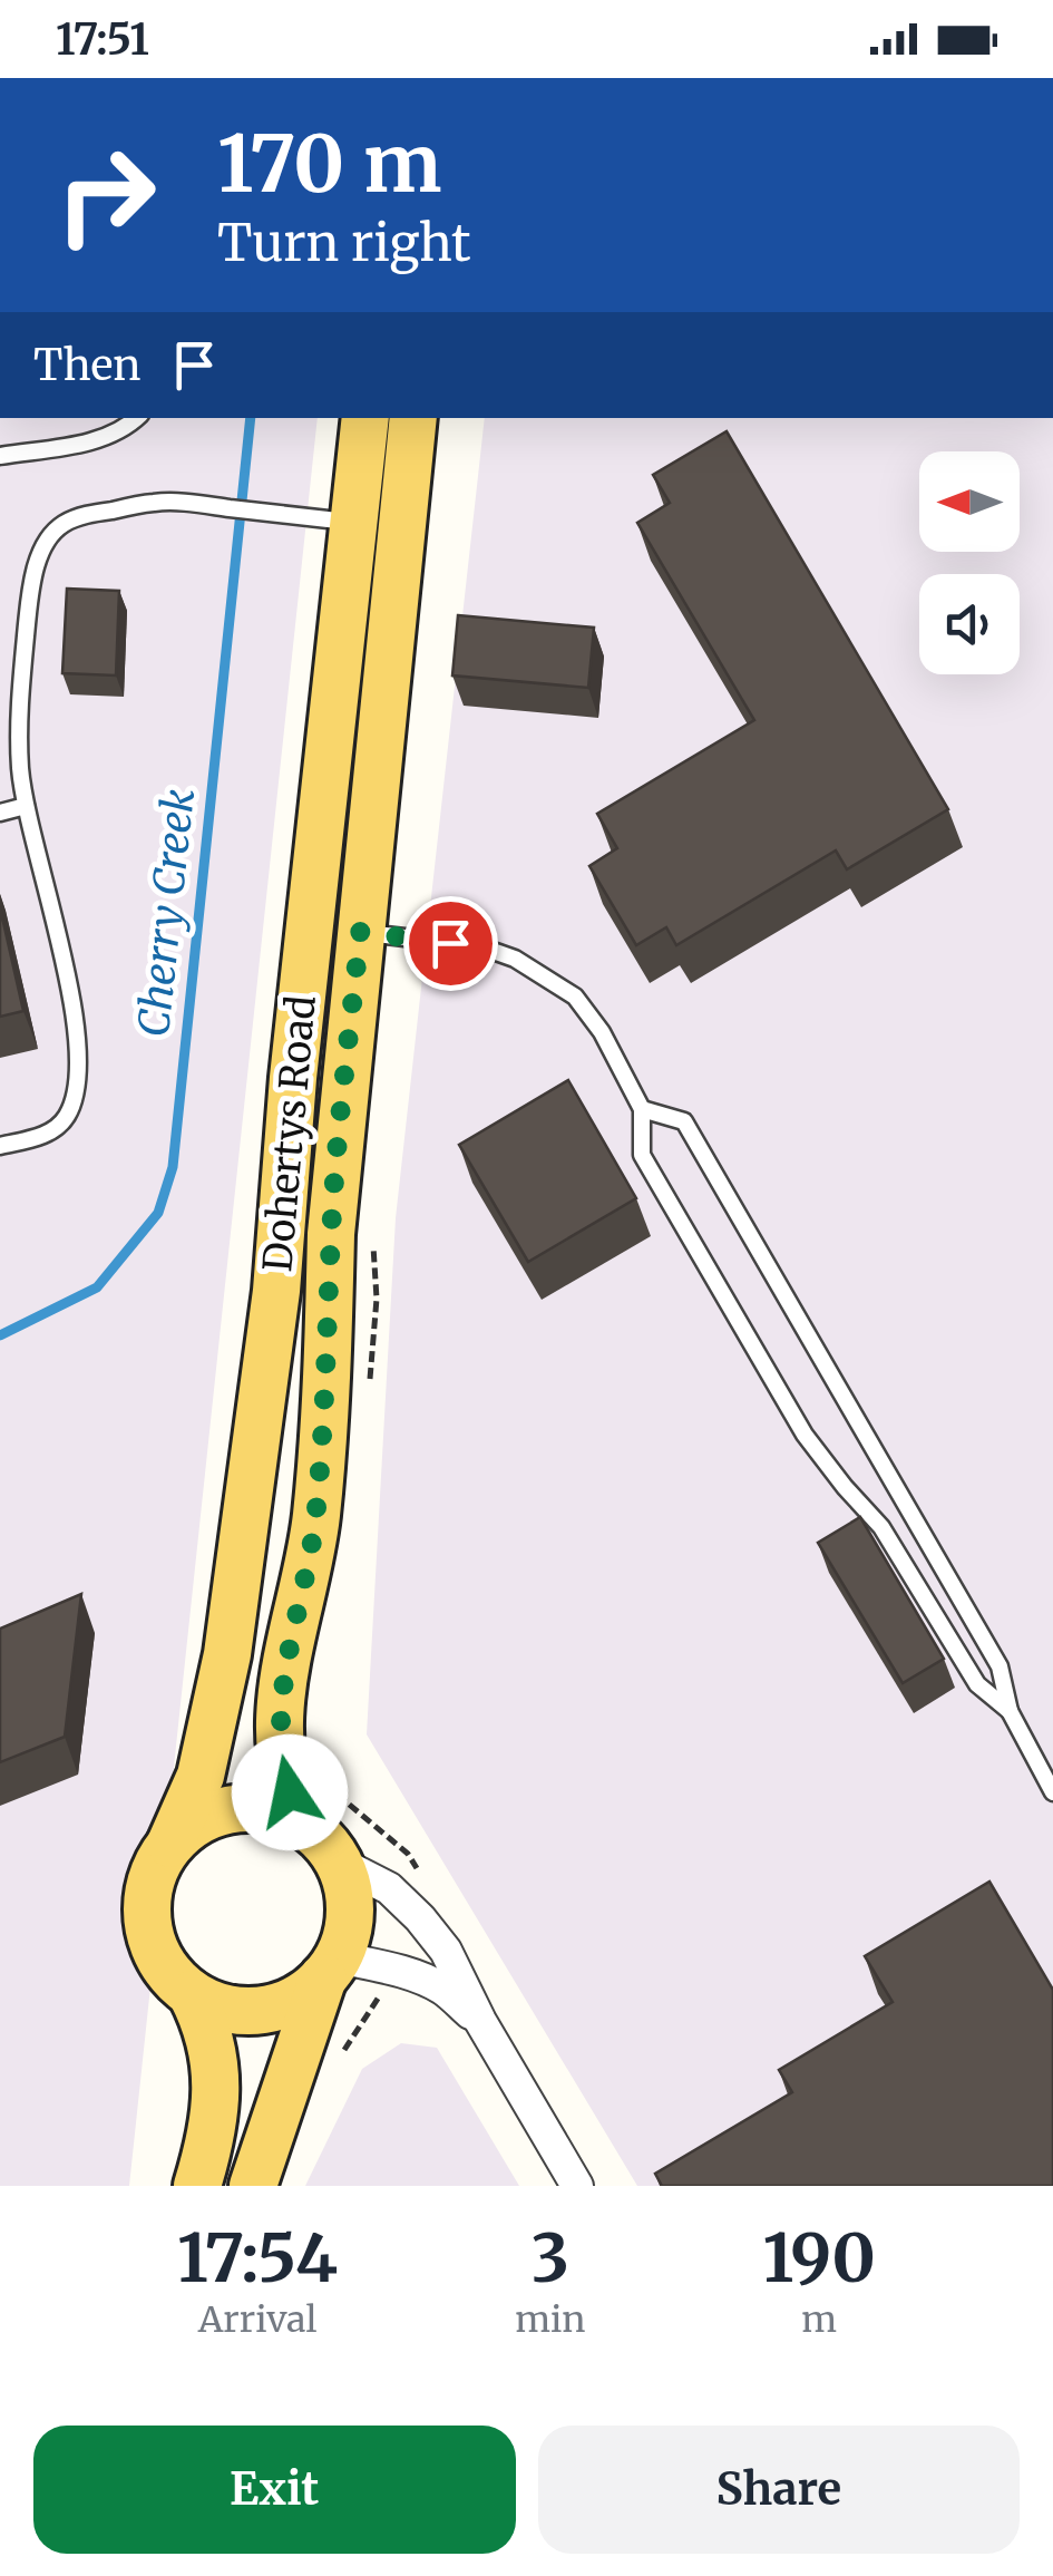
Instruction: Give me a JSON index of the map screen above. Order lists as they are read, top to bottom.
{
  "streets": {
    "main road": ["Dohertys Road"]
  },
  "water": ["Cherry Creek"],
  "north": "left",
  "page": {
    "status": "17:51",
    "turn": ["170 m", "Turn right"],
    "then": "Then",
    "eta": [
      "17:54",
      "Arrival",
      "3",
      "min",
      "190",
      "m"
    ],
    "buttons": ["Exit", "Share"]
  }
}
